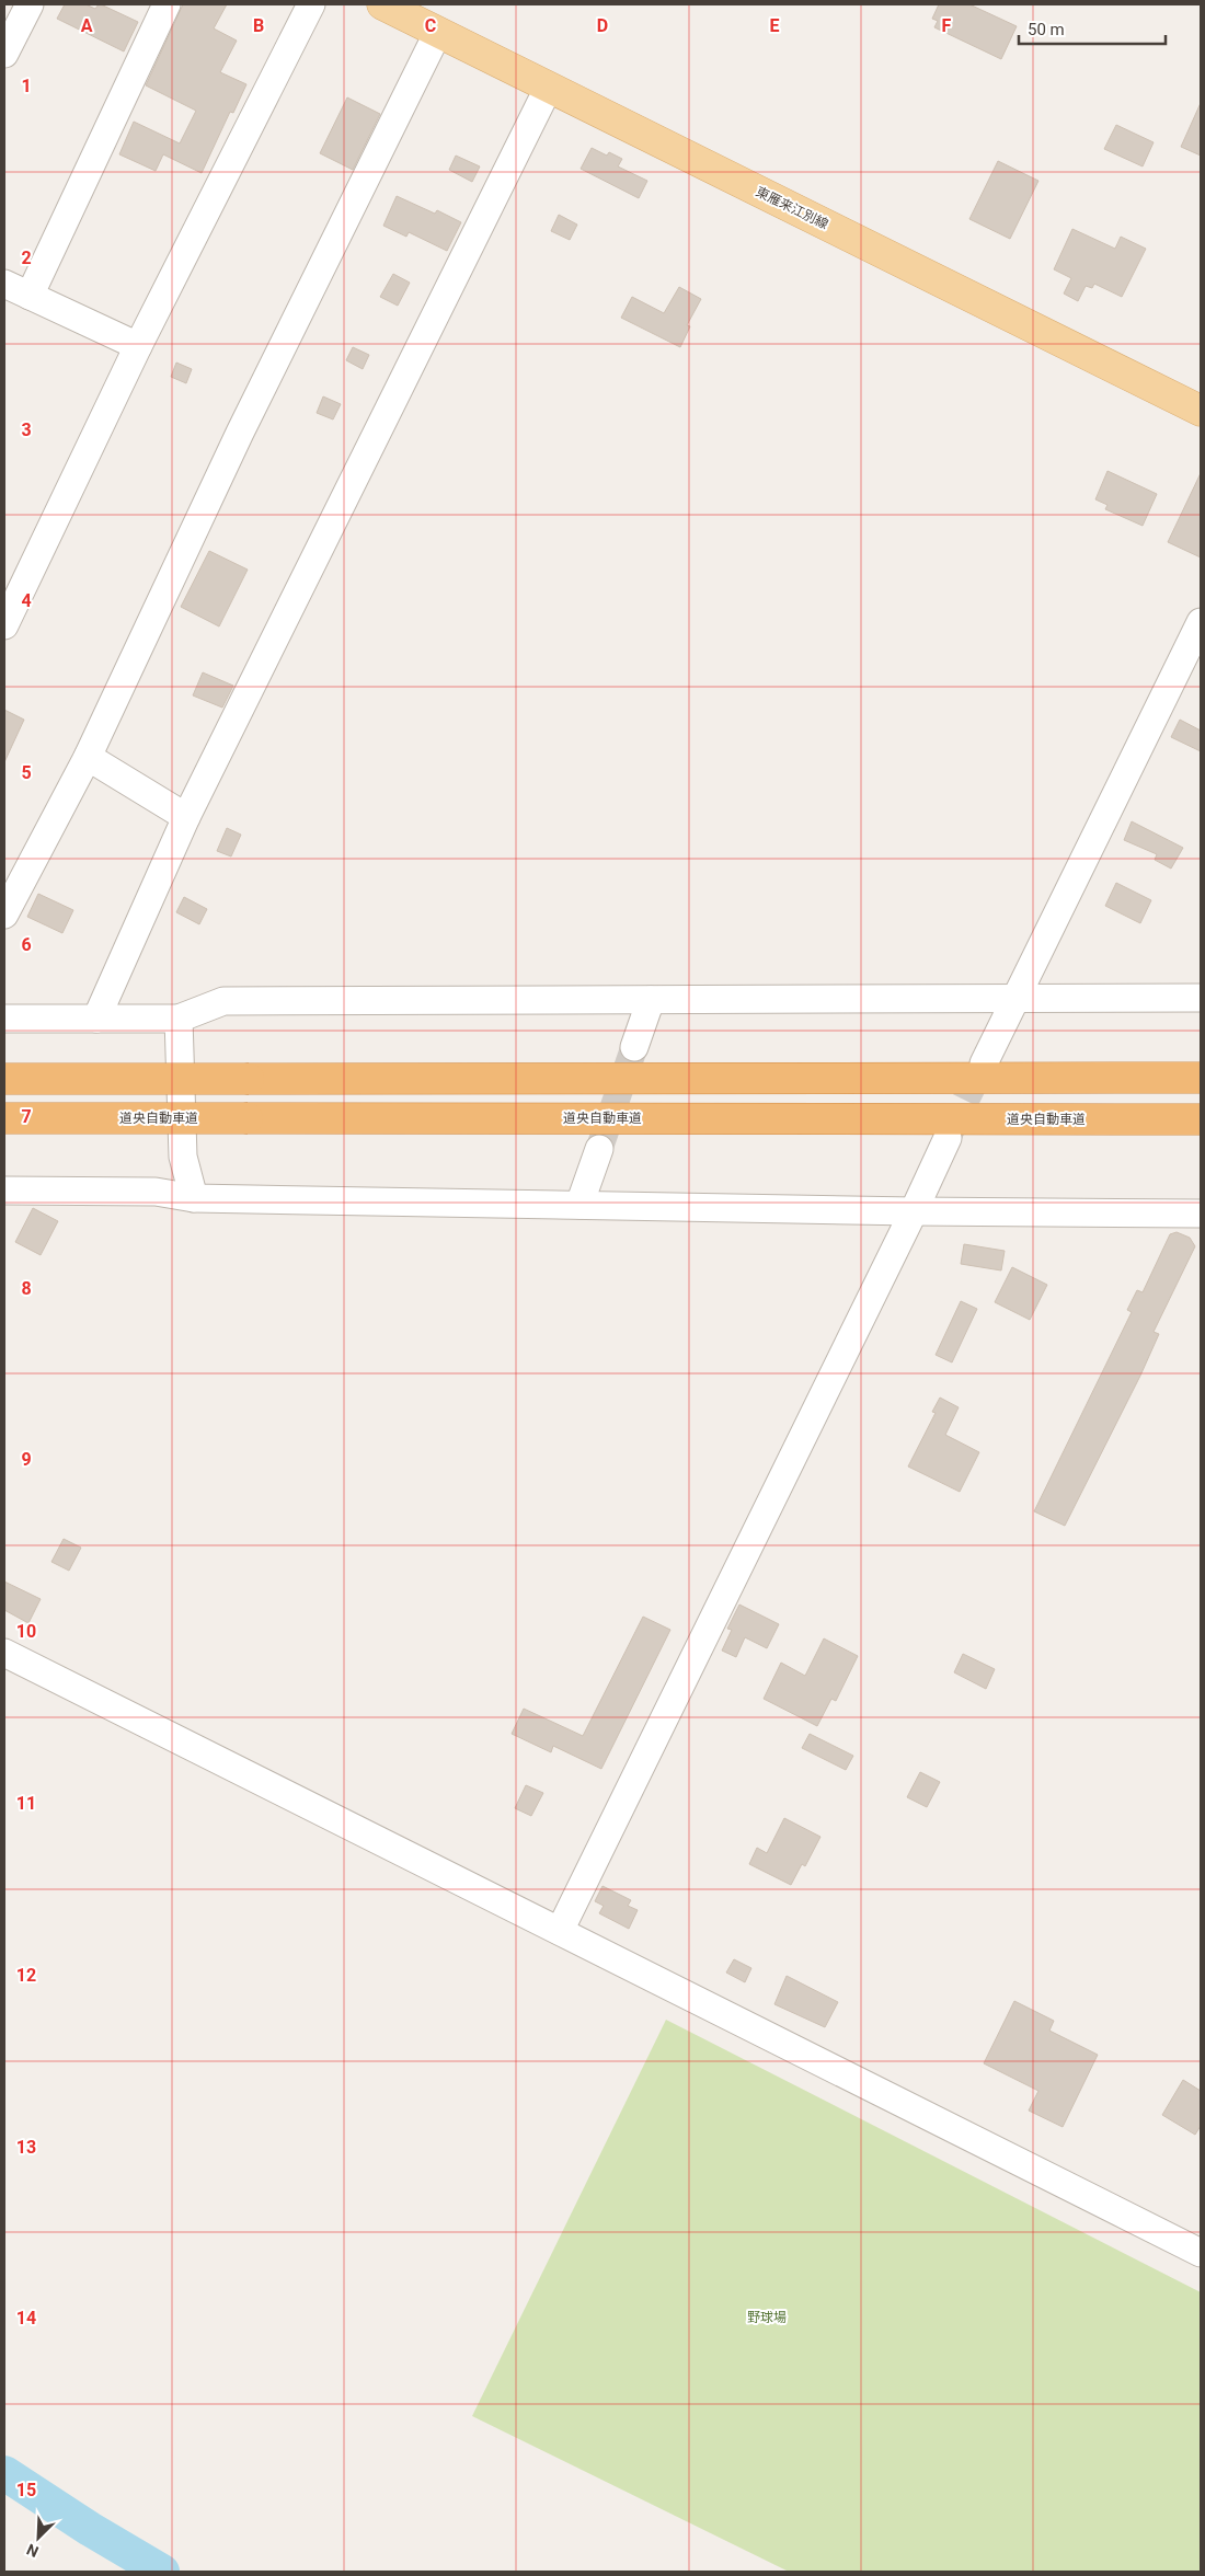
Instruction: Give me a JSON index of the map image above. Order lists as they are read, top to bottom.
{
  "streets": {
    "highway": ["道央自動車道"],
    "main road": ["東雁来江別線"]
  },
  "parks": ["野球場"],
  "scale_bar": "50 m",
  "north": "bottom left",
  "grid": {
    "columns": [
      "A",
      "B",
      "C",
      "D",
      "E",
      "F"
    ],
    "rows": [
      "1",
      "2",
      "3",
      "4",
      "5",
      "6",
      "7",
      "8",
      "9",
      "10",
      "11",
      "12",
      "13",
      "14",
      "15"
    ]
  }
}
